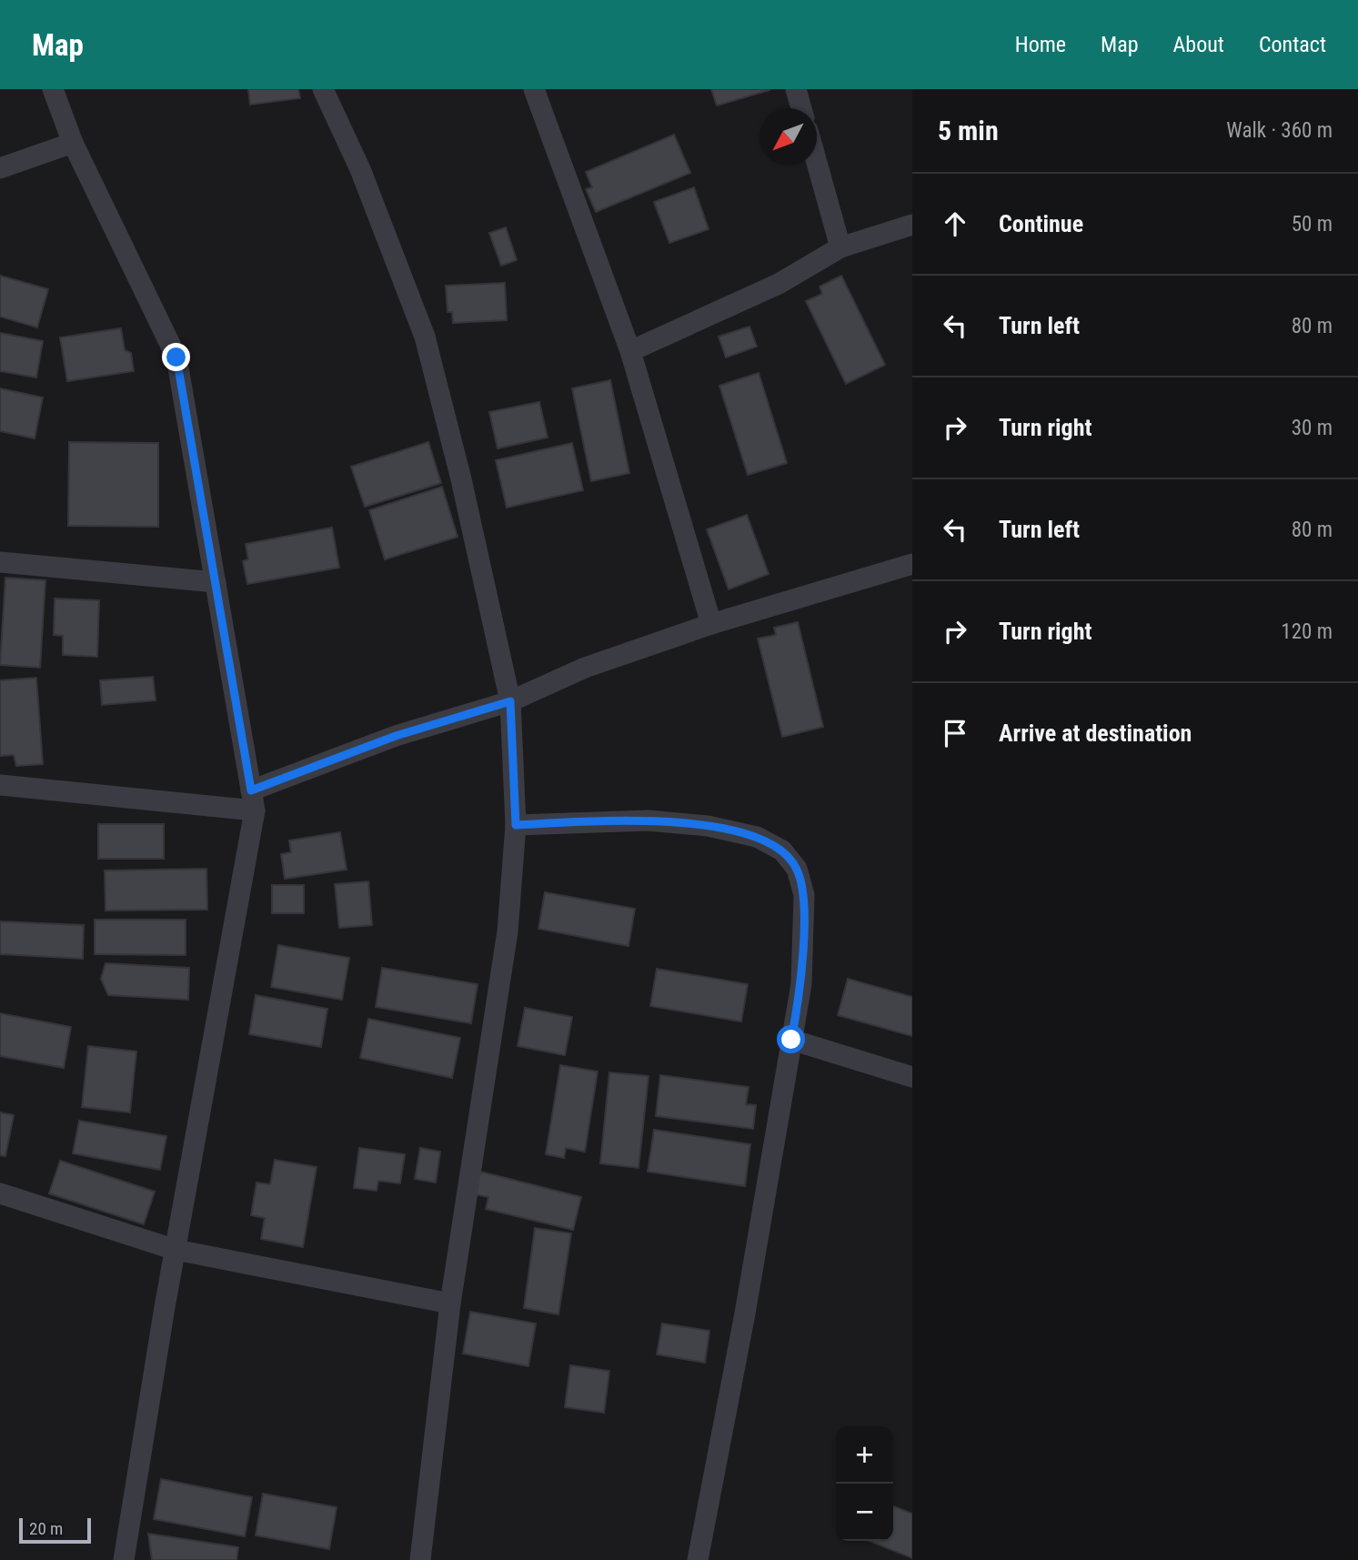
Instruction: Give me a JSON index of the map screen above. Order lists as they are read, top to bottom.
{
  "scale_bar": "20 m",
  "north": "bottom left",
  "page": {
    "header": "Map",
    "nav": [
      "Home",
      "Map",
      "About",
      "Contact"
    ],
    "heading": ["5 min", "Walk · 360 m"],
    "list": [
      ["Continue", "50 m"],
      ["Turn left", "80 m"],
      ["Turn right", "30 m"],
      ["Turn left", "80 m"],
      ["Turn right", "120 m"],
      "Arrive at destination"
    ],
    "map_buttons": ["+", "−"],
    "scale": "20 m"
  }
}
